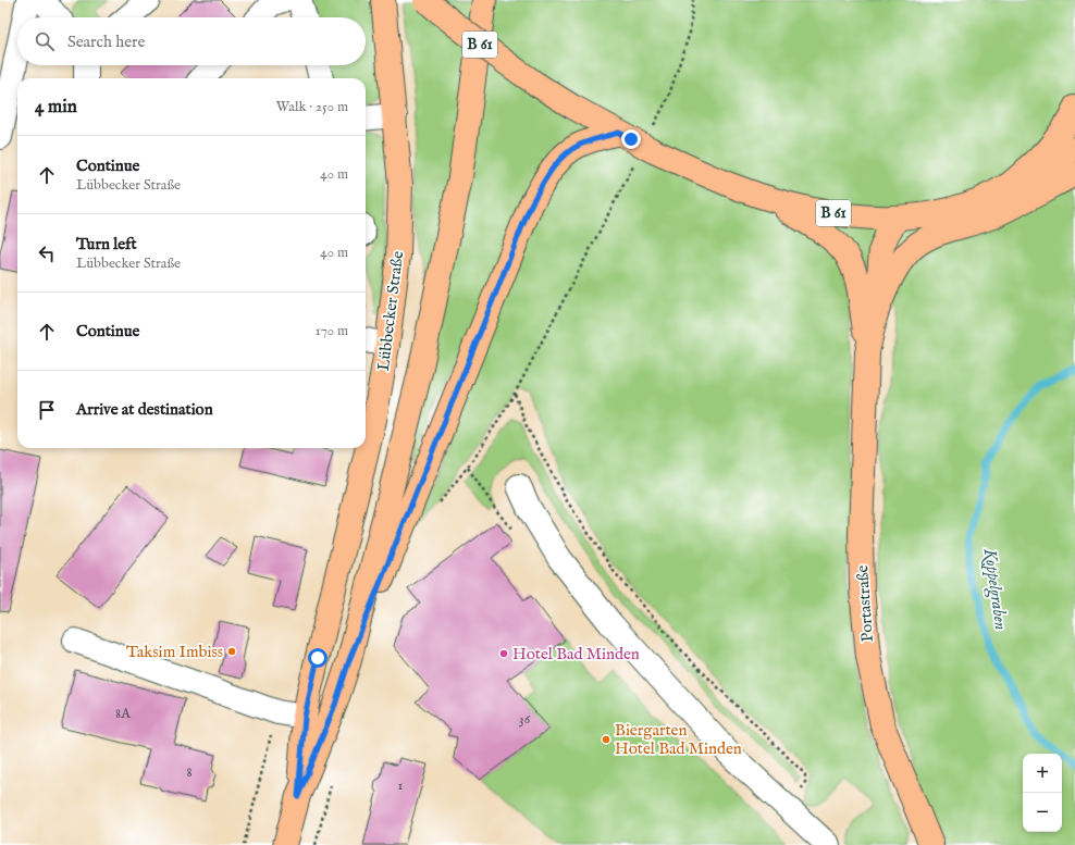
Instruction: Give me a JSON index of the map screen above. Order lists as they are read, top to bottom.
{
  "streets": {
    "main road": ["B 61", "Lübbecker Straße", "Portastraße"]
  },
  "crossings": [
    ["B 61", "Portastraße"]
  ],
  "water": ["Koppelgraben"],
  "places": ["Taksim Imbiss", "Hotel Bad Minden", "Biergarten Hotel Bad Minden"],
  "house_numbers": [
    "8A",
    "36",
    "8",
    "1"
  ],
  "page": {
    "search": "Search here",
    "heading": ["4 min", "Walk · 250 m"],
    "list": [
      ["Continue", "Lübbecker Straße", "40 m"],
      ["Turn left", "Lübbecker Straße", "40 m"],
      ["Continue", "170 m"],
      "Arrive at destination"
    ],
    "map_buttons": ["+", "−"]
  }
}
